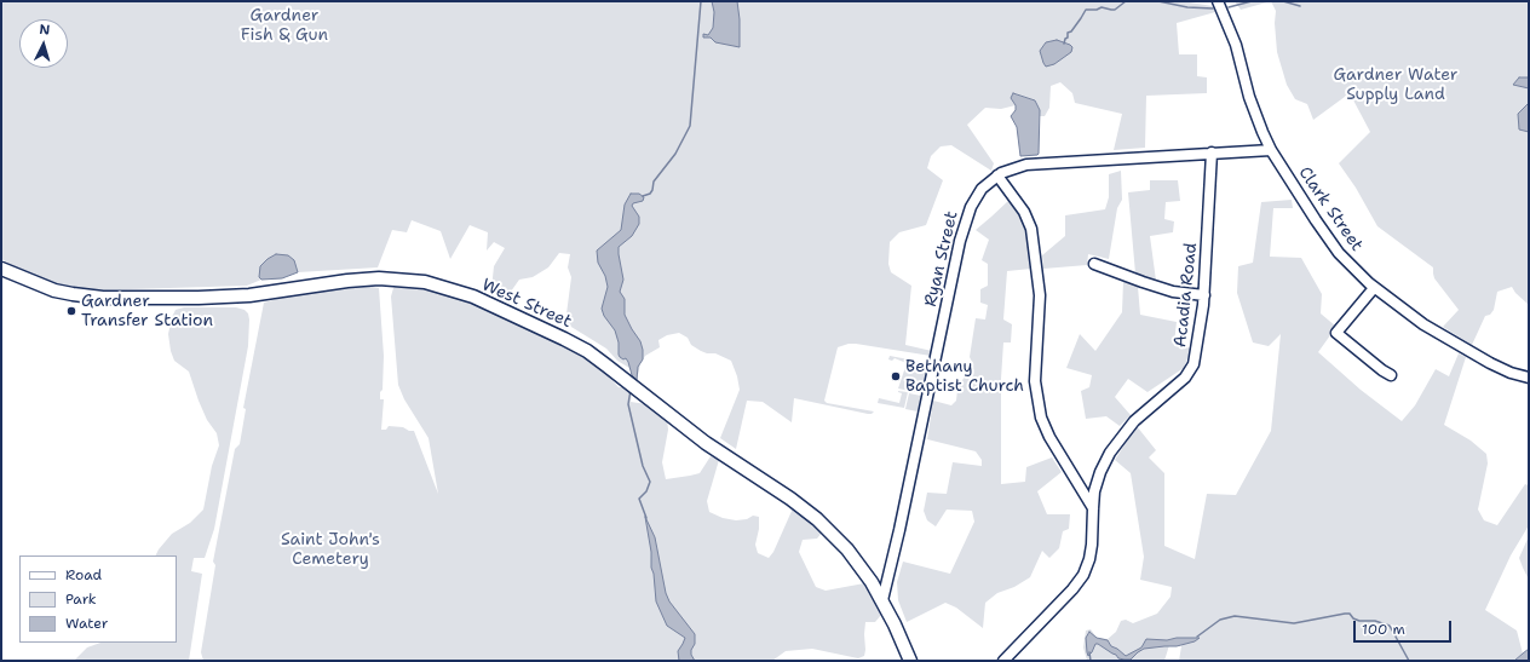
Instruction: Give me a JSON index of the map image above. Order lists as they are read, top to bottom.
{
  "streets": {
    "main road": ["West Street"],
    "street": ["Clark Street", "Ryan Street", "Acadia Road"]
  },
  "crossings": [
    ["Clark Street", "Ryan Street"],
    ["Ryan Street", "Acadia Road"],
    ["Ryan Street", "West Street"]
  ],
  "parks": ["Gardner Fish & Gun", "Gardner Water Supply Land", "Saint John's Cemetery"],
  "places": ["Gardner Transfer Station", "Bethany Baptist Church"],
  "legend": ["Road", "Park", "Water"],
  "scale_bar": "100 m",
  "north": "top"
}
